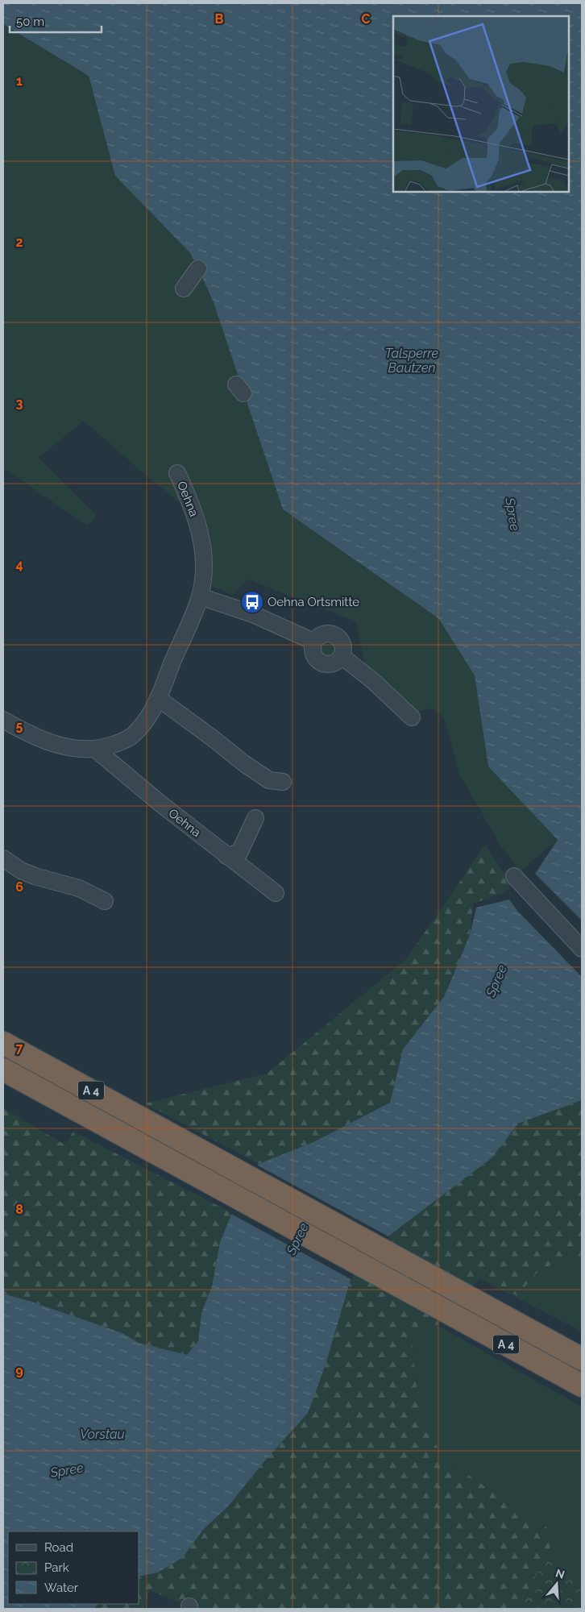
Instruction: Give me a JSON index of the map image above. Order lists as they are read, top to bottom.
{
  "streets": {
    "highway": ["A 4"],
    "street": ["Oehna"]
  },
  "water": ["Talsperre Bautzen", "Spree", "Vorstau"],
  "places": {
    "bus stop": ["Oehna Ortsmitte"]
  },
  "legend": ["Road", "Park", "Water"],
  "scale_bar": "50 m",
  "north": "top",
  "grid": {
    "columns": ["B", "C"],
    "rows": [
      "1",
      "2",
      "3",
      "4",
      "5",
      "6",
      "7",
      "8",
      "9"
    ]
  }
}
